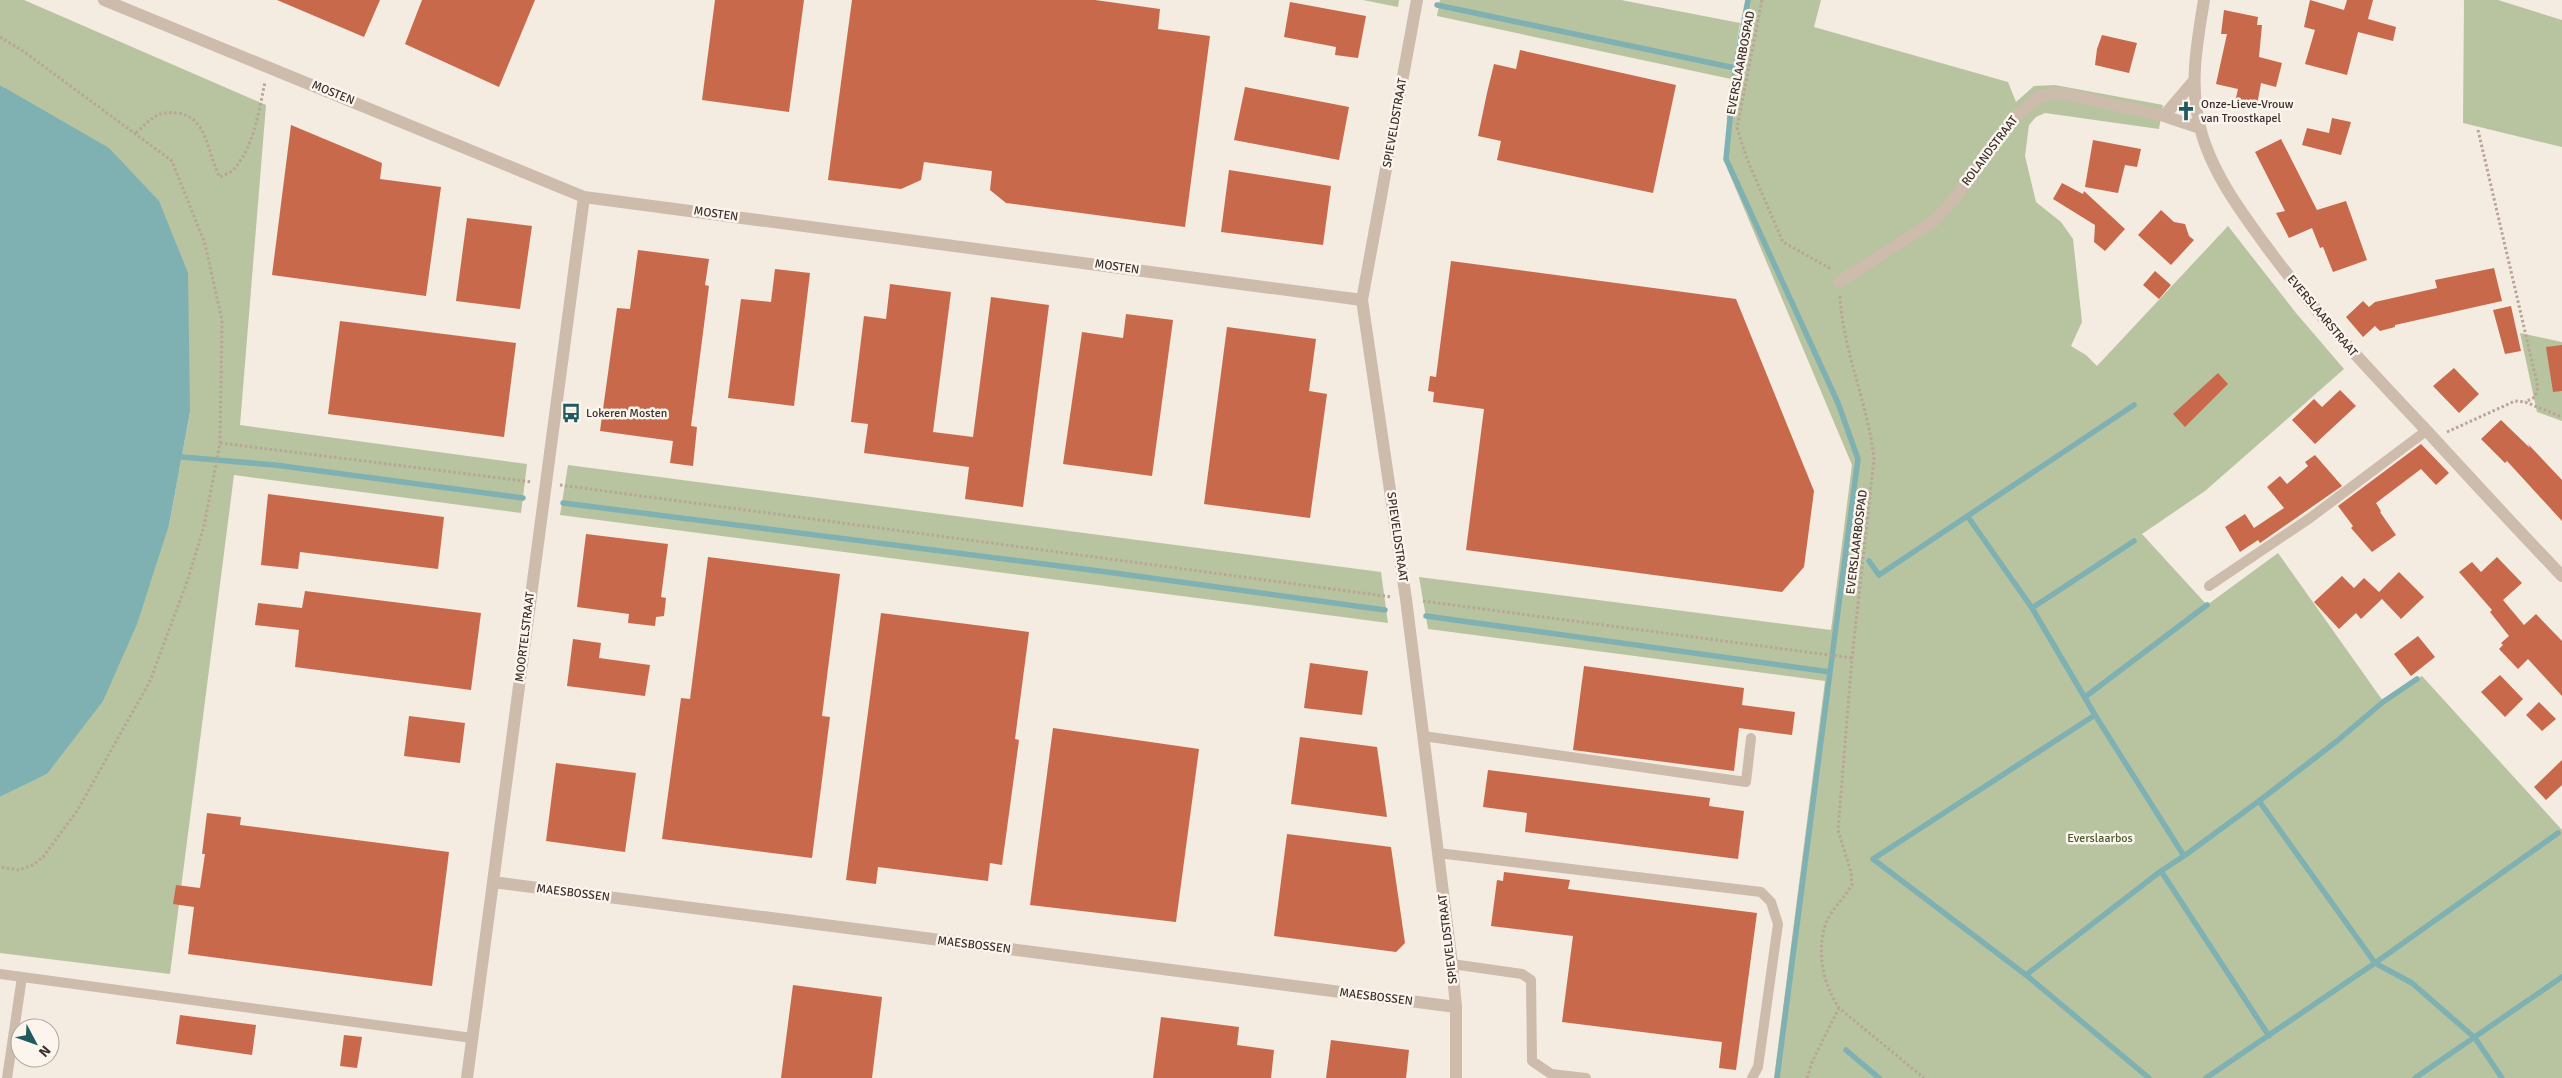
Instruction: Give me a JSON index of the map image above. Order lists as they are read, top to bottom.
{
  "streets": {
    "street": [
      "MOSTEN",
      "SPIEVELDSTRAAT",
      "ROLANDSTRAAT",
      "EVERSLAARSTRAAT",
      "MOORTELSTRAAT",
      "MAESBOSSEN"
    ],
    "path": ["EVERSLAARBOSPAD"]
  },
  "crossings": [
    ["EVERSLAARBOSPAD", "ROLANDSTRAAT"],
    ["MOSTEN", "SPIEVELDSTRAAT"],
    ["MOSTEN", "MOORTELSTRAAT"],
    ["SPIEVELDSTRAAT", "MAESBOSSEN"],
    ["ROLANDSTRAAT", "EVERSLAARSTRAAT"],
    ["MOORTELSTRAAT", "MAESBOSSEN"]
  ],
  "parks": ["Everslaarbos"],
  "places": {
    "church": ["Onze-Lieve-Vrouw van Troostkapel"],
    "bus stop": ["Lokeren Mosten"]
  },
  "north": "bottom right"
}
